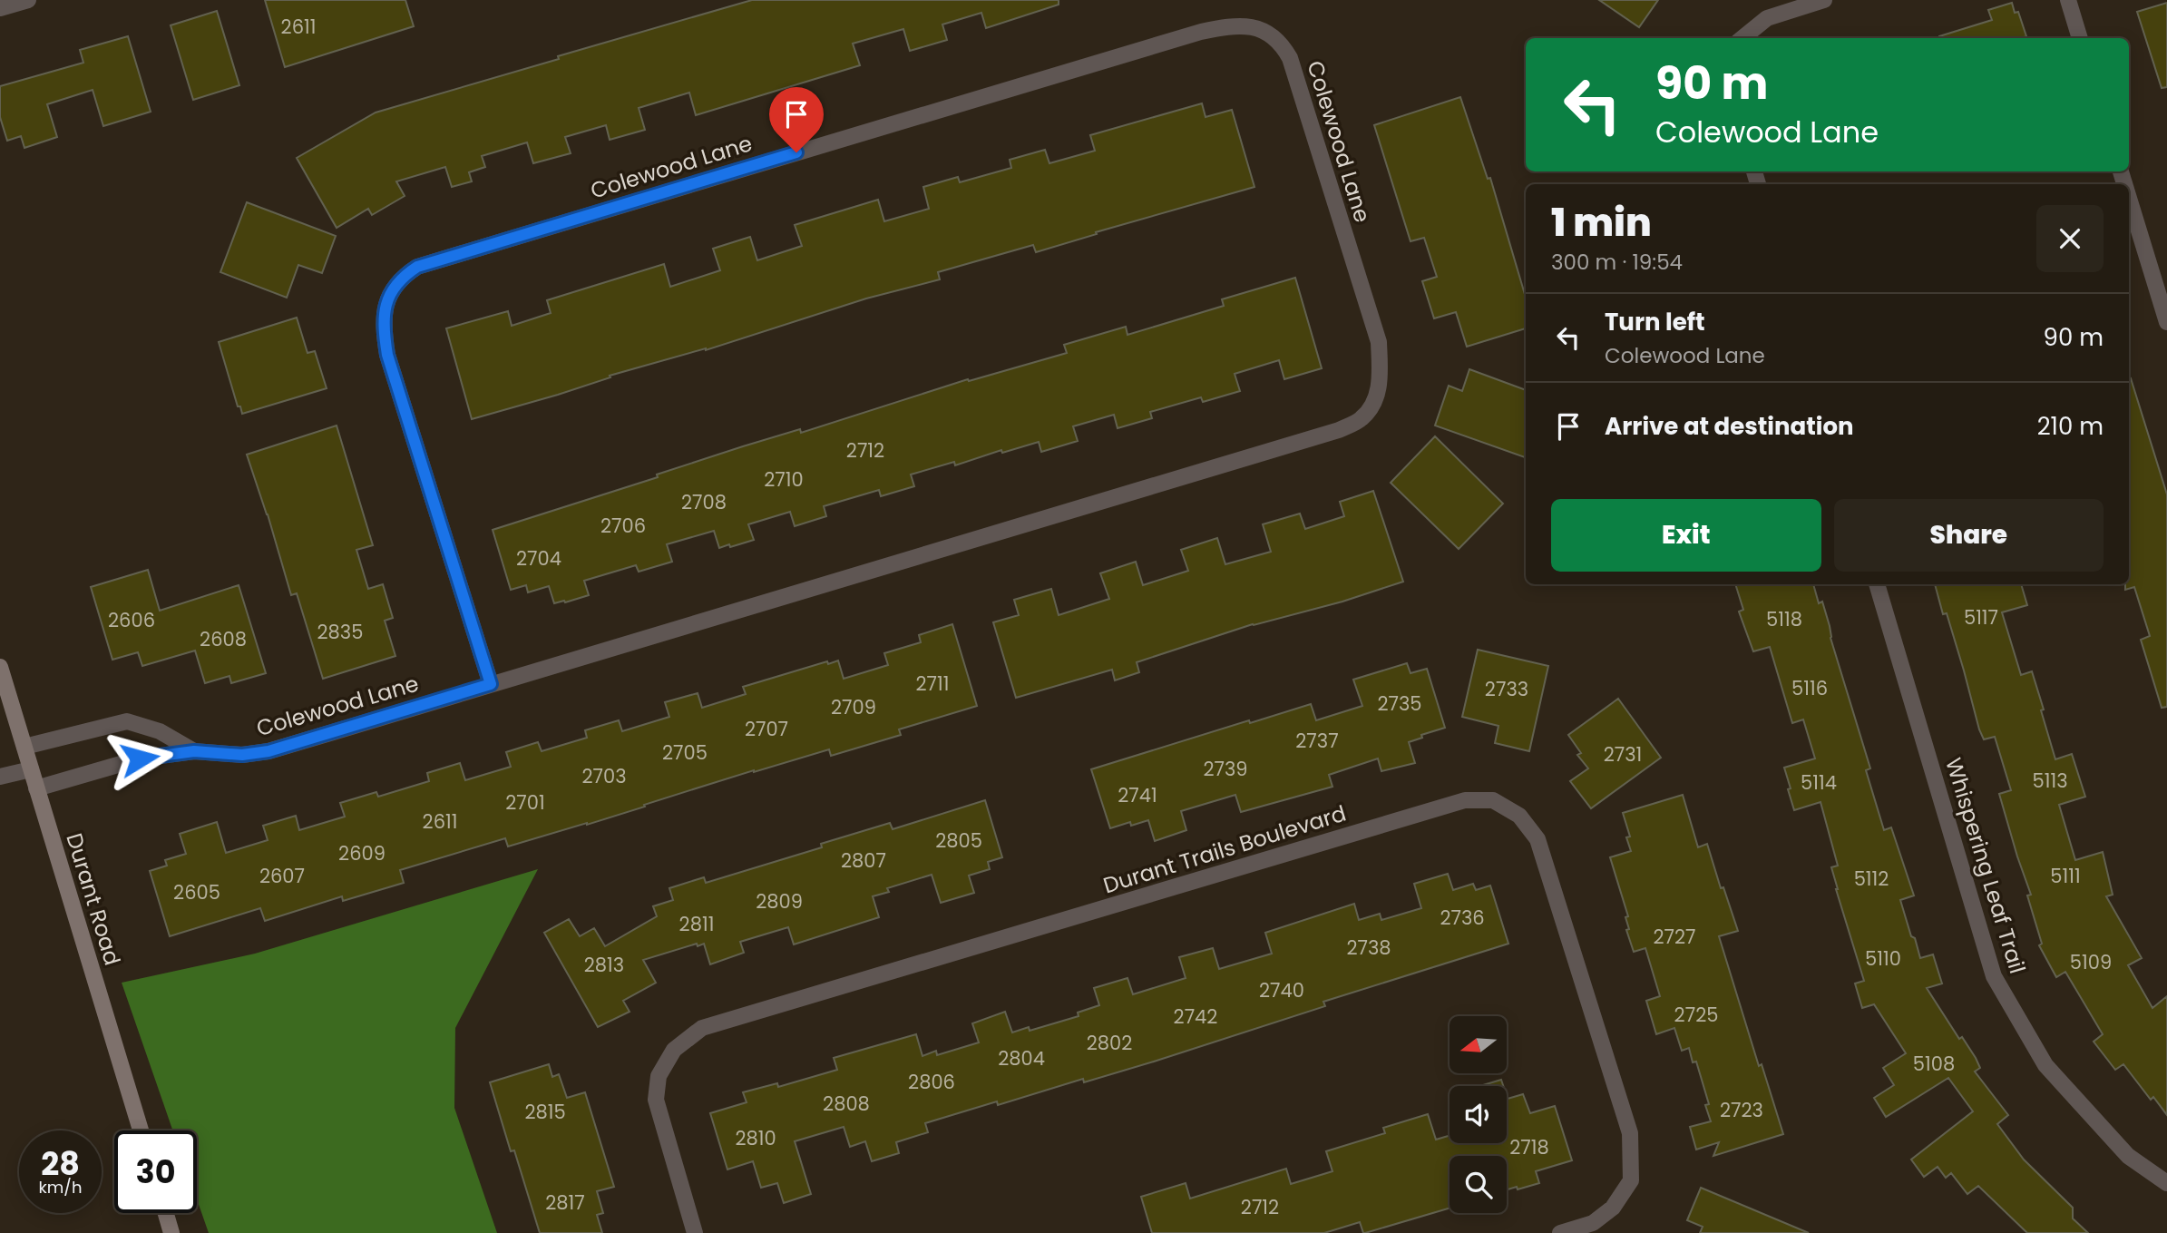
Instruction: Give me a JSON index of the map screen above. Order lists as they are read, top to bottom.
{
  "streets": {
    "street": [
      "Colewood Lane",
      "Durant Trails Boulevard",
      "Whispering Leaf Trail",
      "Durant Road"
    ]
  },
  "crossings": [
    ["Colewood Lane", "Durant Road"]
  ],
  "house_numbers": [
    "2611",
    "2712",
    "2710",
    "2708",
    "2706",
    "2704",
    "5117",
    "5118",
    "2606",
    "2835",
    "2608",
    "2711",
    "5116",
    "2733",
    "2735",
    "2709",
    "2707",
    "2737",
    "2705",
    "2731",
    "2739",
    "2703",
    "5113",
    "5114",
    "2741",
    "2701",
    "2611",
    "2805",
    "2609",
    "2807",
    "2607",
    "5111",
    "5112",
    "2605",
    "2809",
    "2736",
    "2811",
    "2727",
    "2738",
    "5110",
    "5109",
    "2813",
    "2740",
    "2725",
    "2742",
    "2802",
    "2804",
    "5108",
    "2806",
    "2808",
    "2723",
    "2815",
    "2810",
    "2718",
    "2817",
    "2712"
  ],
  "north": "left",
  "page": {
    "turn": ["90 m", "Colewood Lane"],
    "heading": ["1 min", "300 m · 19:54"],
    "list": [
      {
        "name": "Turn left",
        "note": "Colewood Lane",
        "value": "90 m"
      },
      {
        "name": "Arrive at destination",
        "value": "210 m"
      }
    ],
    "buttons": ["Exit", "Share"],
    "speed": "28 km/h",
    "limit": "30"
  }
}
